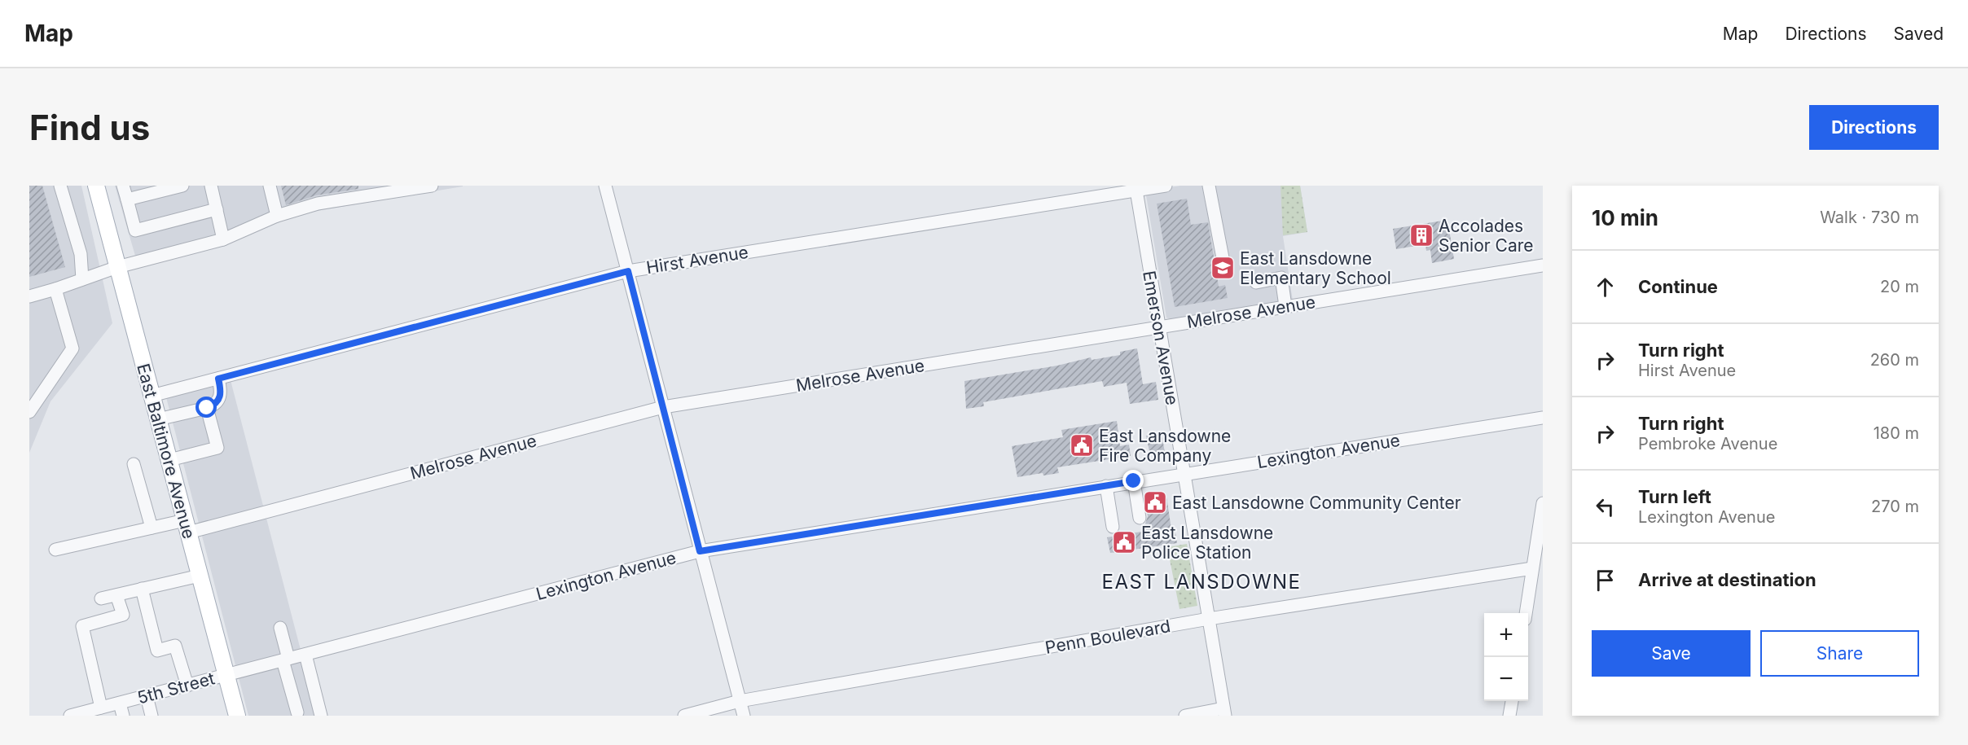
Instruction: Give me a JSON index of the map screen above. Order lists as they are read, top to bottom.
{
  "streets": {
    "main road": ["East Baltimore Avenue"],
    "street": [
      "Hirst Avenue",
      "Melrose Avenue",
      "Emerson Avenue",
      "Lexington Avenue",
      "Penn Boulevard",
      "5th Street"
    ]
  },
  "crossings": [
    ["Hirst Avenue", "Emerson Avenue"],
    ["Hirst Avenue", "East Baltimore Avenue"],
    ["Melrose Avenue", "Emerson Avenue"],
    ["Melrose Avenue", "East Baltimore Avenue"],
    ["Emerson Avenue", "Lexington Avenue"],
    ["Emerson Avenue", "Penn Boulevard"],
    ["East Baltimore Avenue", "Lexington Avenue"],
    ["East Baltimore Avenue", "5th Street"],
    ["Lexington Avenue", "5th Street"]
  ],
  "districts": ["EAST LANSDOWNE"],
  "places": {
    "building": ["Accolades Senior Care"],
    "school or university": ["East Lansdowne Elementary School"],
    "public building": ["East Lansdowne Fire Company", "East Lansdowne Community Center", "East Lansdowne Police Station"]
  },
  "page": {
    "header": "Map",
    "nav": ["Map", "Directions", "Saved"],
    "buttons": [
      "Directions",
      ["Save", "Share"]
    ],
    "title": "Find us",
    "heading": ["10 min", "Walk · 730 m"],
    "list": [
      ["Continue", "20 m"],
      ["Turn right", "Hirst Avenue", "260 m"],
      ["Turn right", "Pembroke Avenue", "180 m"],
      ["Turn left", "Lexington Avenue", "270 m"],
      "Arrive at destination"
    ],
    "map_buttons": ["+", "−"]
  }
}
